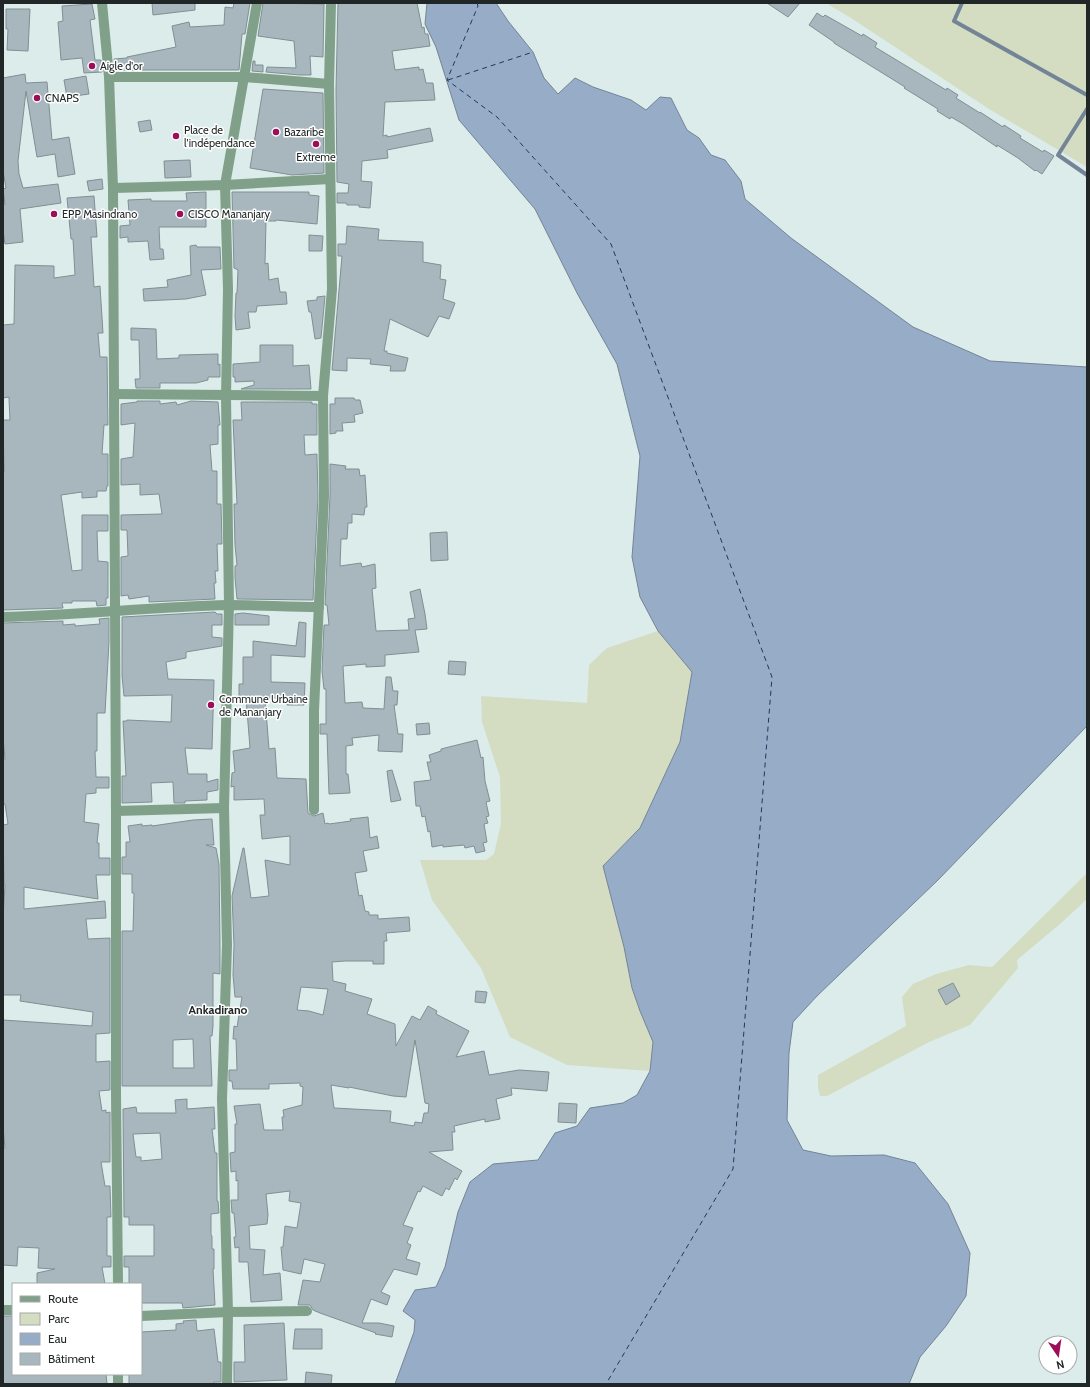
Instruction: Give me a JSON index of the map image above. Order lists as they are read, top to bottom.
{
  "districts": ["Ankadirano"],
  "places": [
    "Aigle d'or",
    "CNAPS",
    "Bazaribe",
    "Place de l'indépendance",
    "Extreme",
    "EPP Masindrano",
    "CISCO Mananjary",
    "Commune Urbaine de Mananjary"
  ],
  "legend": [
    "Route",
    "Parc",
    "Eau",
    "Bâtiment"
  ],
  "north": "bottom"
}
